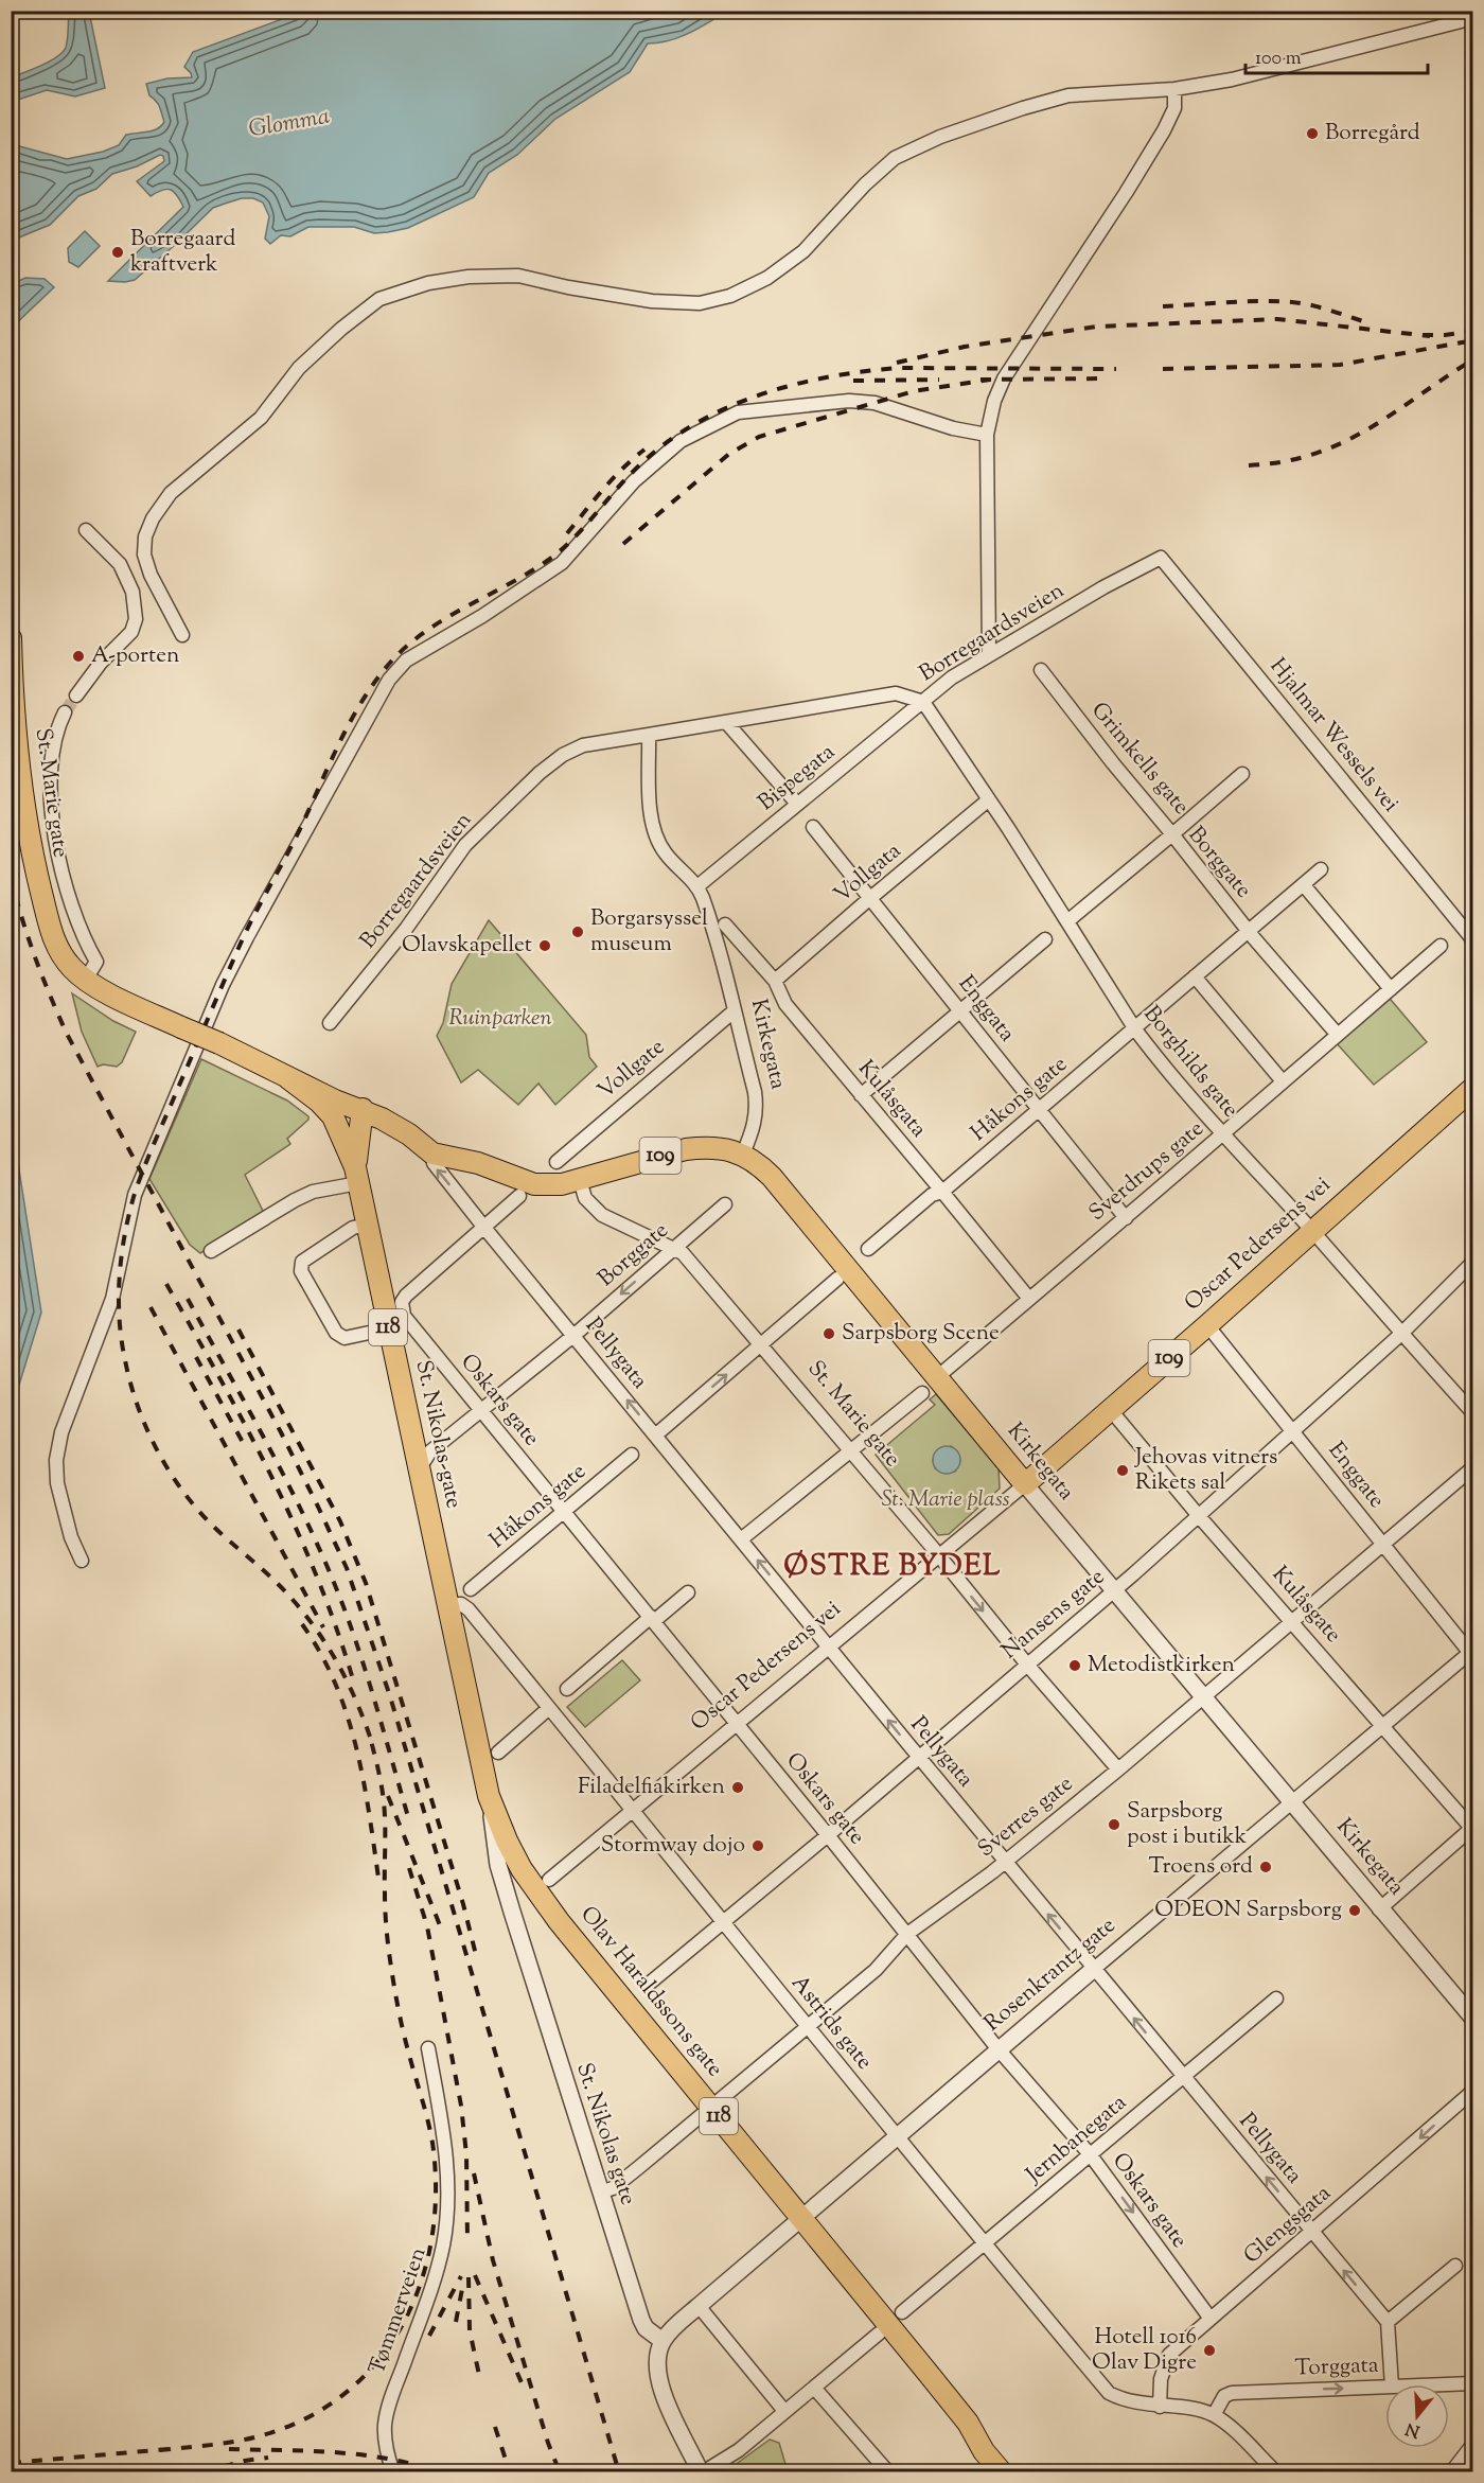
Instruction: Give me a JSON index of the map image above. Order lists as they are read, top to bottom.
{
  "streets": {
    "main road": [
      "St. Marie gate",
      "Kirkegata",
      "109",
      "Oscar Pedersens vei",
      "118",
      "St. Nikolas-gate",
      "Olav Haraldssons gate"
    ],
    "street": [
      "Borregaardsveien",
      "Hjalmar Wessels vei",
      "Grimkells gate",
      "Bispegata",
      "Borggate",
      "Vollgata",
      "Enggata",
      "Borghilds gate",
      "Vollgate",
      "Kulåsgata",
      "Håkons gate",
      "Sverdrups gate",
      "Pellygata",
      "Oskars gate",
      "Enggate",
      "Kulåsgate",
      "Nansens gate",
      "Sverres gate",
      "Rosenkrantz gate",
      "Astrids gate",
      "St. Nikolas gate",
      "Jernbanegata",
      "Glengsgata",
      "Tømmerveien",
      "Torggata"
    ]
  },
  "crossings": [
    ["Borregaardsveien", "Hjalmar Wessels vei"],
    ["Borregaardsveien", "Bispegata"],
    ["Borregaardsveien", "Borghilds gate"],
    ["Grimkells gate", "Borggate"],
    ["Bispegata", "Kirkegata"],
    ["Bispegata", "Borghilds gate"],
    ["St. Marie gate", "Borggate"],
    ["St. Marie gate", "Kirkegata"],
    ["St. Marie gate", "Oscar Pedersens vei"],
    ["St. Marie gate", "Pellygata"],
    ["St. Marie gate", "St. Nikolas-gate"],
    ["St. Marie gate", "Nansens gate"],
    ["St. Marie gate", "Sverres gate"],
    ["Borggate", "Borghilds gate"],
    ["Borggate", "Håkons gate"],
    ["Borggate", "Pellygata"],
    ["Borggate", "Oskars gate"],
    ["Borggate", "St. Nikolas-gate"],
    ["Vollgata", "Enggata"],
    ["Vollgata", "Borghilds gate"],
    ["Vollgata", "Kulåsgata"],
    ["Enggata", "Håkons gate"],
    ["Enggata", "Sverdrups gate"],
    ["Kirkegata", "Vollgate"],
    ["Kirkegata", "Sverdrups gate"],
    ["Kirkegata", "Oscar Pedersens vei"],
    ["Kirkegata", "Nansens gate"],
    ["Kirkegata", "Sverres gate"],
    ["Kirkegata", "Rosenkrantz gate"],
    ["Borghilds gate", "Håkons gate"],
    ["Borghilds gate", "Sverdrups gate"],
    ["Borghilds gate", "Oscar Pedersens vei"],
    ["Borghilds gate", "Nansens gate"],
    ["Kulåsgata", "Håkons gate"],
    ["Kulåsgata", "Sverdrups gate"],
    ["Håkons gate", "Oskars gate"],
    ["Oscar Pedersens vei", "Pellygata"],
    ["Oscar Pedersens vei", "Oskars gate"],
    ["Oscar Pedersens vei", "Enggate"],
    ["Oscar Pedersens vei", "Kulåsgate"],
    ["Oscar Pedersens vei", "Astrids gate"],
    ["Pellygata", "Oskars gate"],
    ["Pellygata", "Nansens gate"],
    ["Pellygata", "Sverres gate"],
    ["Pellygata", "Rosenkrantz gate"],
    ["Pellygata", "Jernbanegata"],
    ["Pellygata", "Glengsgata"],
    ["Oskars gate", "Nansens gate"],
    ["Oskars gate", "Sverres gate"],
    ["Oskars gate", "Rosenkrantz gate"],
    ["Oskars gate", "Jernbanegata"],
    ["Oskars gate", "Glengsgata"],
    ["St. Nikolas-gate", "Olav Haraldssons gate"],
    ["St. Nikolas-gate", "Astrids gate"],
    ["Enggate", "Nansens gate"],
    ["Enggate", "Sverres gate"],
    ["Enggate", "Rosenkrantz gate"],
    ["Kulåsgate", "Nansens gate"],
    ["Kulåsgate", "Sverres gate"],
    ["Kulåsgate", "Rosenkrantz gate"],
    ["Nansens gate", "Astrids gate"],
    ["Sverres gate", "Olav Haraldssons gate"],
    ["Sverres gate", "Astrids gate"],
    ["Sverres gate", "St. Nikolas gate"],
    ["Rosenkrantz gate", "Olav Haraldssons gate"],
    ["Rosenkrantz gate", "Astrids gate"],
    ["Rosenkrantz gate", "St. Nikolas gate"],
    ["Olav Haraldssons gate", "St. Nikolas gate"],
    ["Astrids gate", "Jernbanegata"],
    ["Astrids gate", "Glengsgata"],
    ["Astrids gate", "Torggata"]
  ],
  "one_way": ["Pellygata", "Glengsgata", "Torggata"],
  "districts": ["ØSTRE BYDEL"],
  "water": ["Glomma"],
  "parks": ["Ruinparken", "St. Marie plass"],
  "places": [
    "Borregård",
    "Borregaard kraftverk",
    "A-porten",
    "Borgarsyssel museum",
    "Olavskapellet",
    "Sarpsborg Scene",
    "Jehovas vitners Rikets sal",
    "Metodistkirken",
    "Filadelfiakirken",
    "Sarpsborg post i butikk",
    "Stormway dojo",
    "Troens ord",
    "ODEON Sarpsborg",
    "Hotell 1016 Olav Digre"
  ],
  "scale_bar": "100 m",
  "north": "bottom"
}
